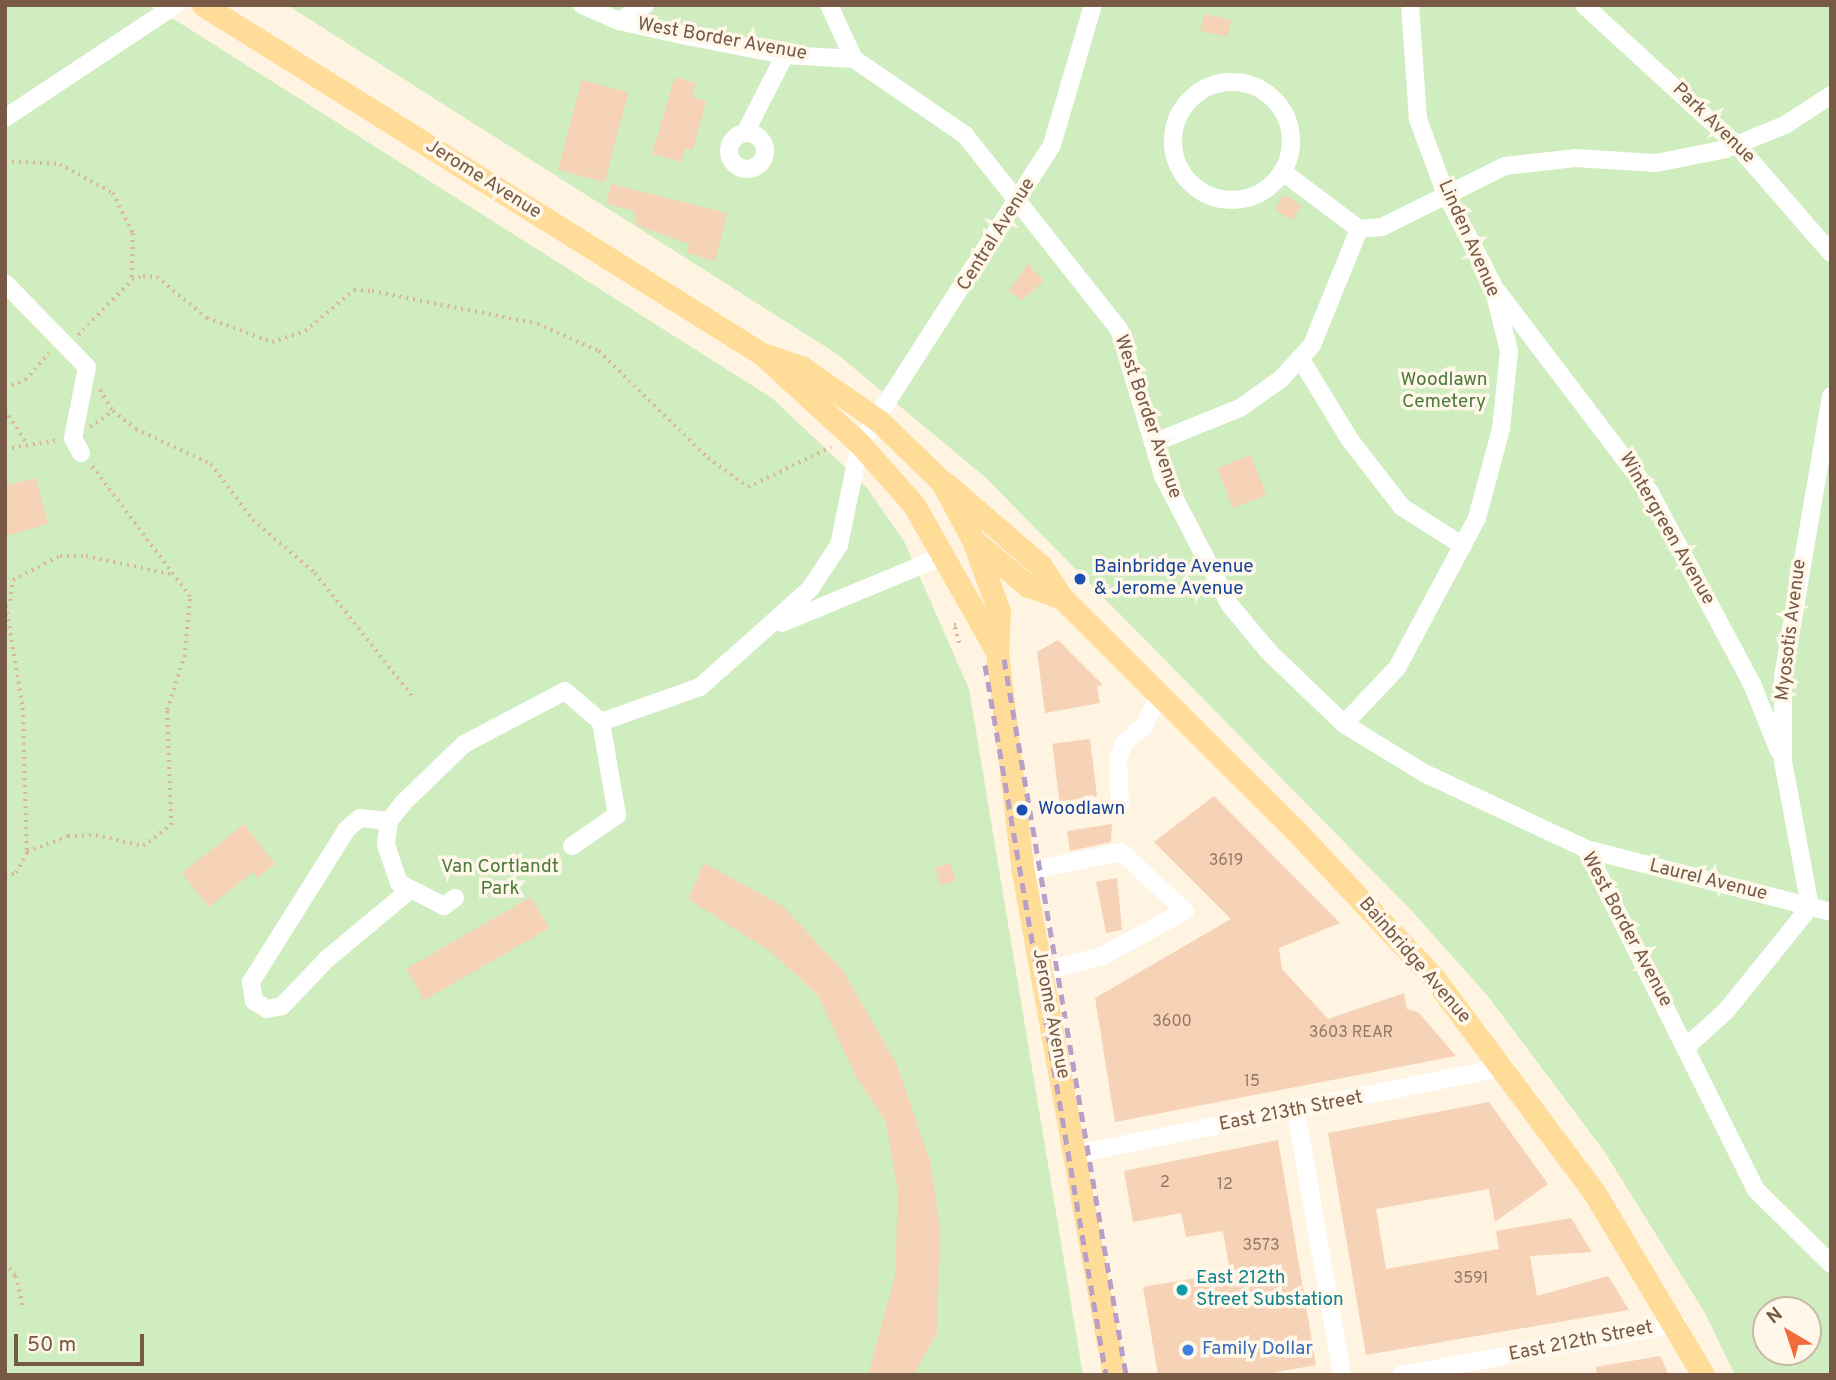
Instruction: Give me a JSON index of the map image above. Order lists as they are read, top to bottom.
{
  "streets": {
    "main road": ["Jerome Avenue", "Bainbridge Avenue"],
    "street": [
      "West Border Avenue",
      "Park Avenue",
      "Central Avenue",
      "Linden Avenue",
      "Wintergreen Avenue",
      "Myosotis Avenue",
      "Laurel Avenue",
      "East 213th Street",
      "East 212th Street"
    ]
  },
  "crossings": [
    ["West Border Avenue", "Central Avenue"],
    ["West Border Avenue", "Linden Avenue"],
    ["West Border Avenue", "Laurel Avenue"],
    ["Jerome Avenue", "Central Avenue"],
    ["Jerome Avenue", "Bainbridge Avenue"],
    ["Jerome Avenue", "East 213th Street"],
    ["Linden Avenue", "Wintergreen Avenue"],
    ["Wintergreen Avenue", "Myosotis Avenue"],
    ["Myosotis Avenue", "Laurel Avenue"],
    ["Bainbridge Avenue", "East 213th Street"],
    ["Bainbridge Avenue", "East 212th Street"]
  ],
  "parks": ["Woodlawn Cemetery", "Van Cortlandt Park"],
  "places": [
    "Bainbridge Avenue & Jerome Avenue",
    "Woodlawn",
    "East 212th Street Substation",
    "Family Dollar"
  ],
  "house_numbers": [
    "3619",
    "3600",
    "3603 REAR",
    "15",
    "2",
    "12",
    "3573",
    "3591"
  ],
  "scale_bar": "50 m",
  "north": "top left"
}
